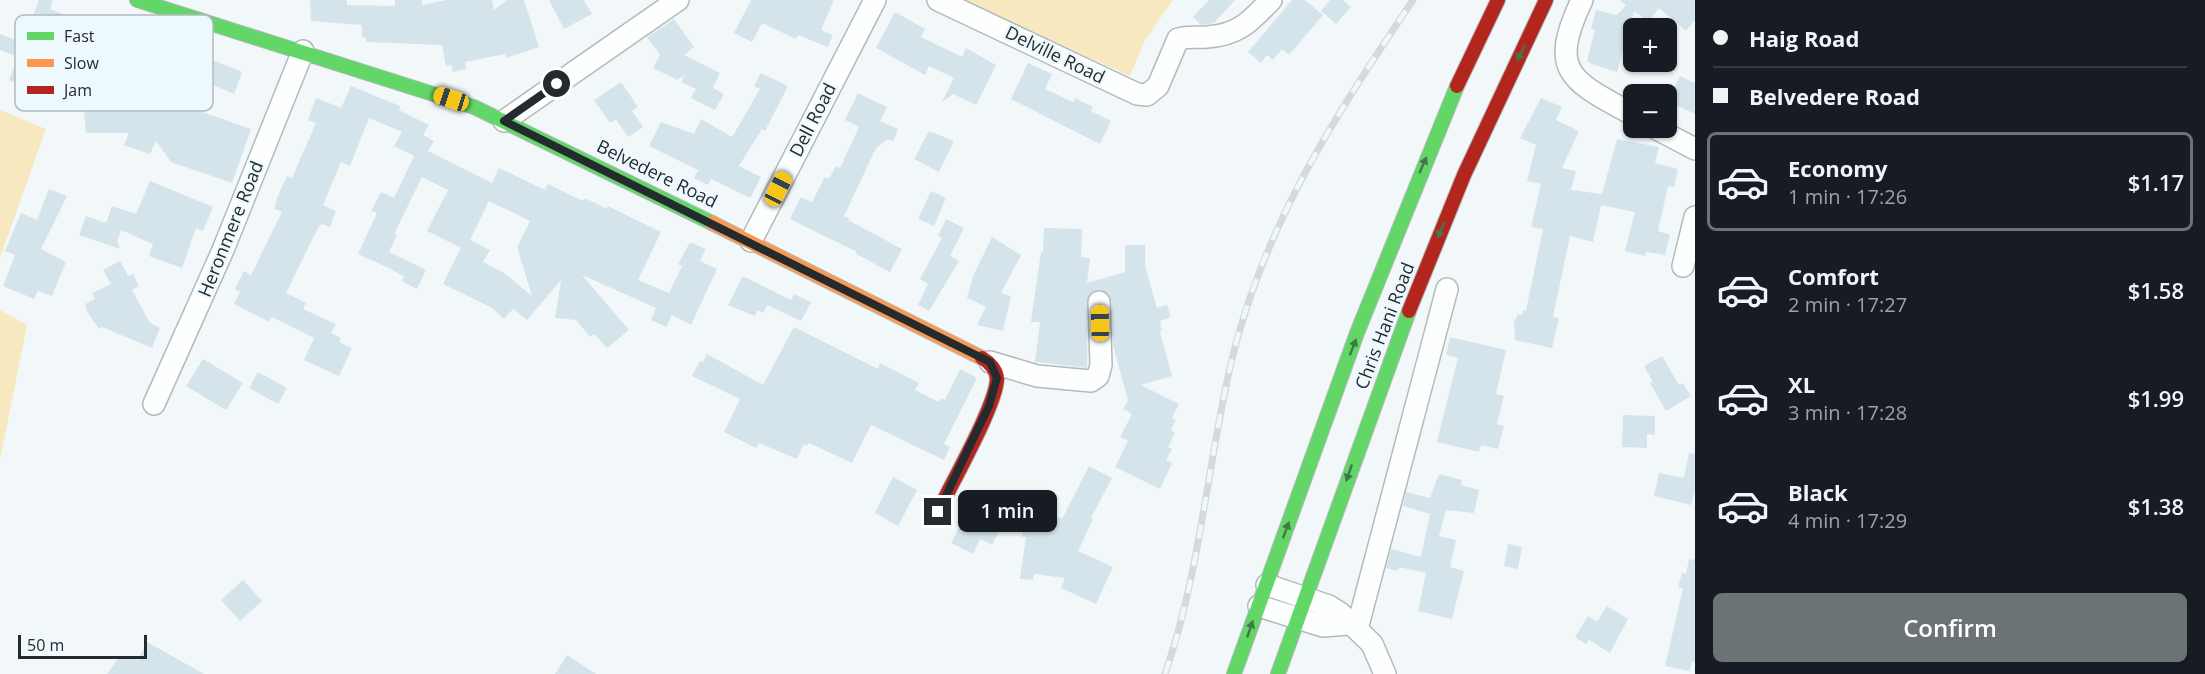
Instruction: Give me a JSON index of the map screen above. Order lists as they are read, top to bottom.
{
  "streets": {
    "main road": ["Belvedere Road", "Chris Hani Road"],
    "street": ["Delville Road", "Dell Road", "Heronmere Road"]
  },
  "crossings": [
    ["Dell Road", "Belvedere Road"],
    ["Belvedere Road", "Heronmere Road"]
  ],
  "legend": ["Fast", "Slow", "Jam"],
  "scale_bar": "50 m",
  "page": {
    "banner": ["Haig Road", "Belvedere Road"],
    "map_buttons": ["+", "−"],
    "list": [
      {
        "name": "Economy",
        "note": "1 min · 17:26",
        "value": "$1.17"
      },
      {
        "name": "Comfort",
        "note": "2 min · 17:27",
        "value": "$1.58"
      },
      {
        "name": "XL",
        "note": "3 min · 17:28",
        "value": "$1.99"
      },
      {
        "name": "Black",
        "note": "4 min · 17:29",
        "value": "$1.38"
      }
    ],
    "bubble": "1 min",
    "buttons": "Confirm",
    "scale": "50 m"
  }
}
